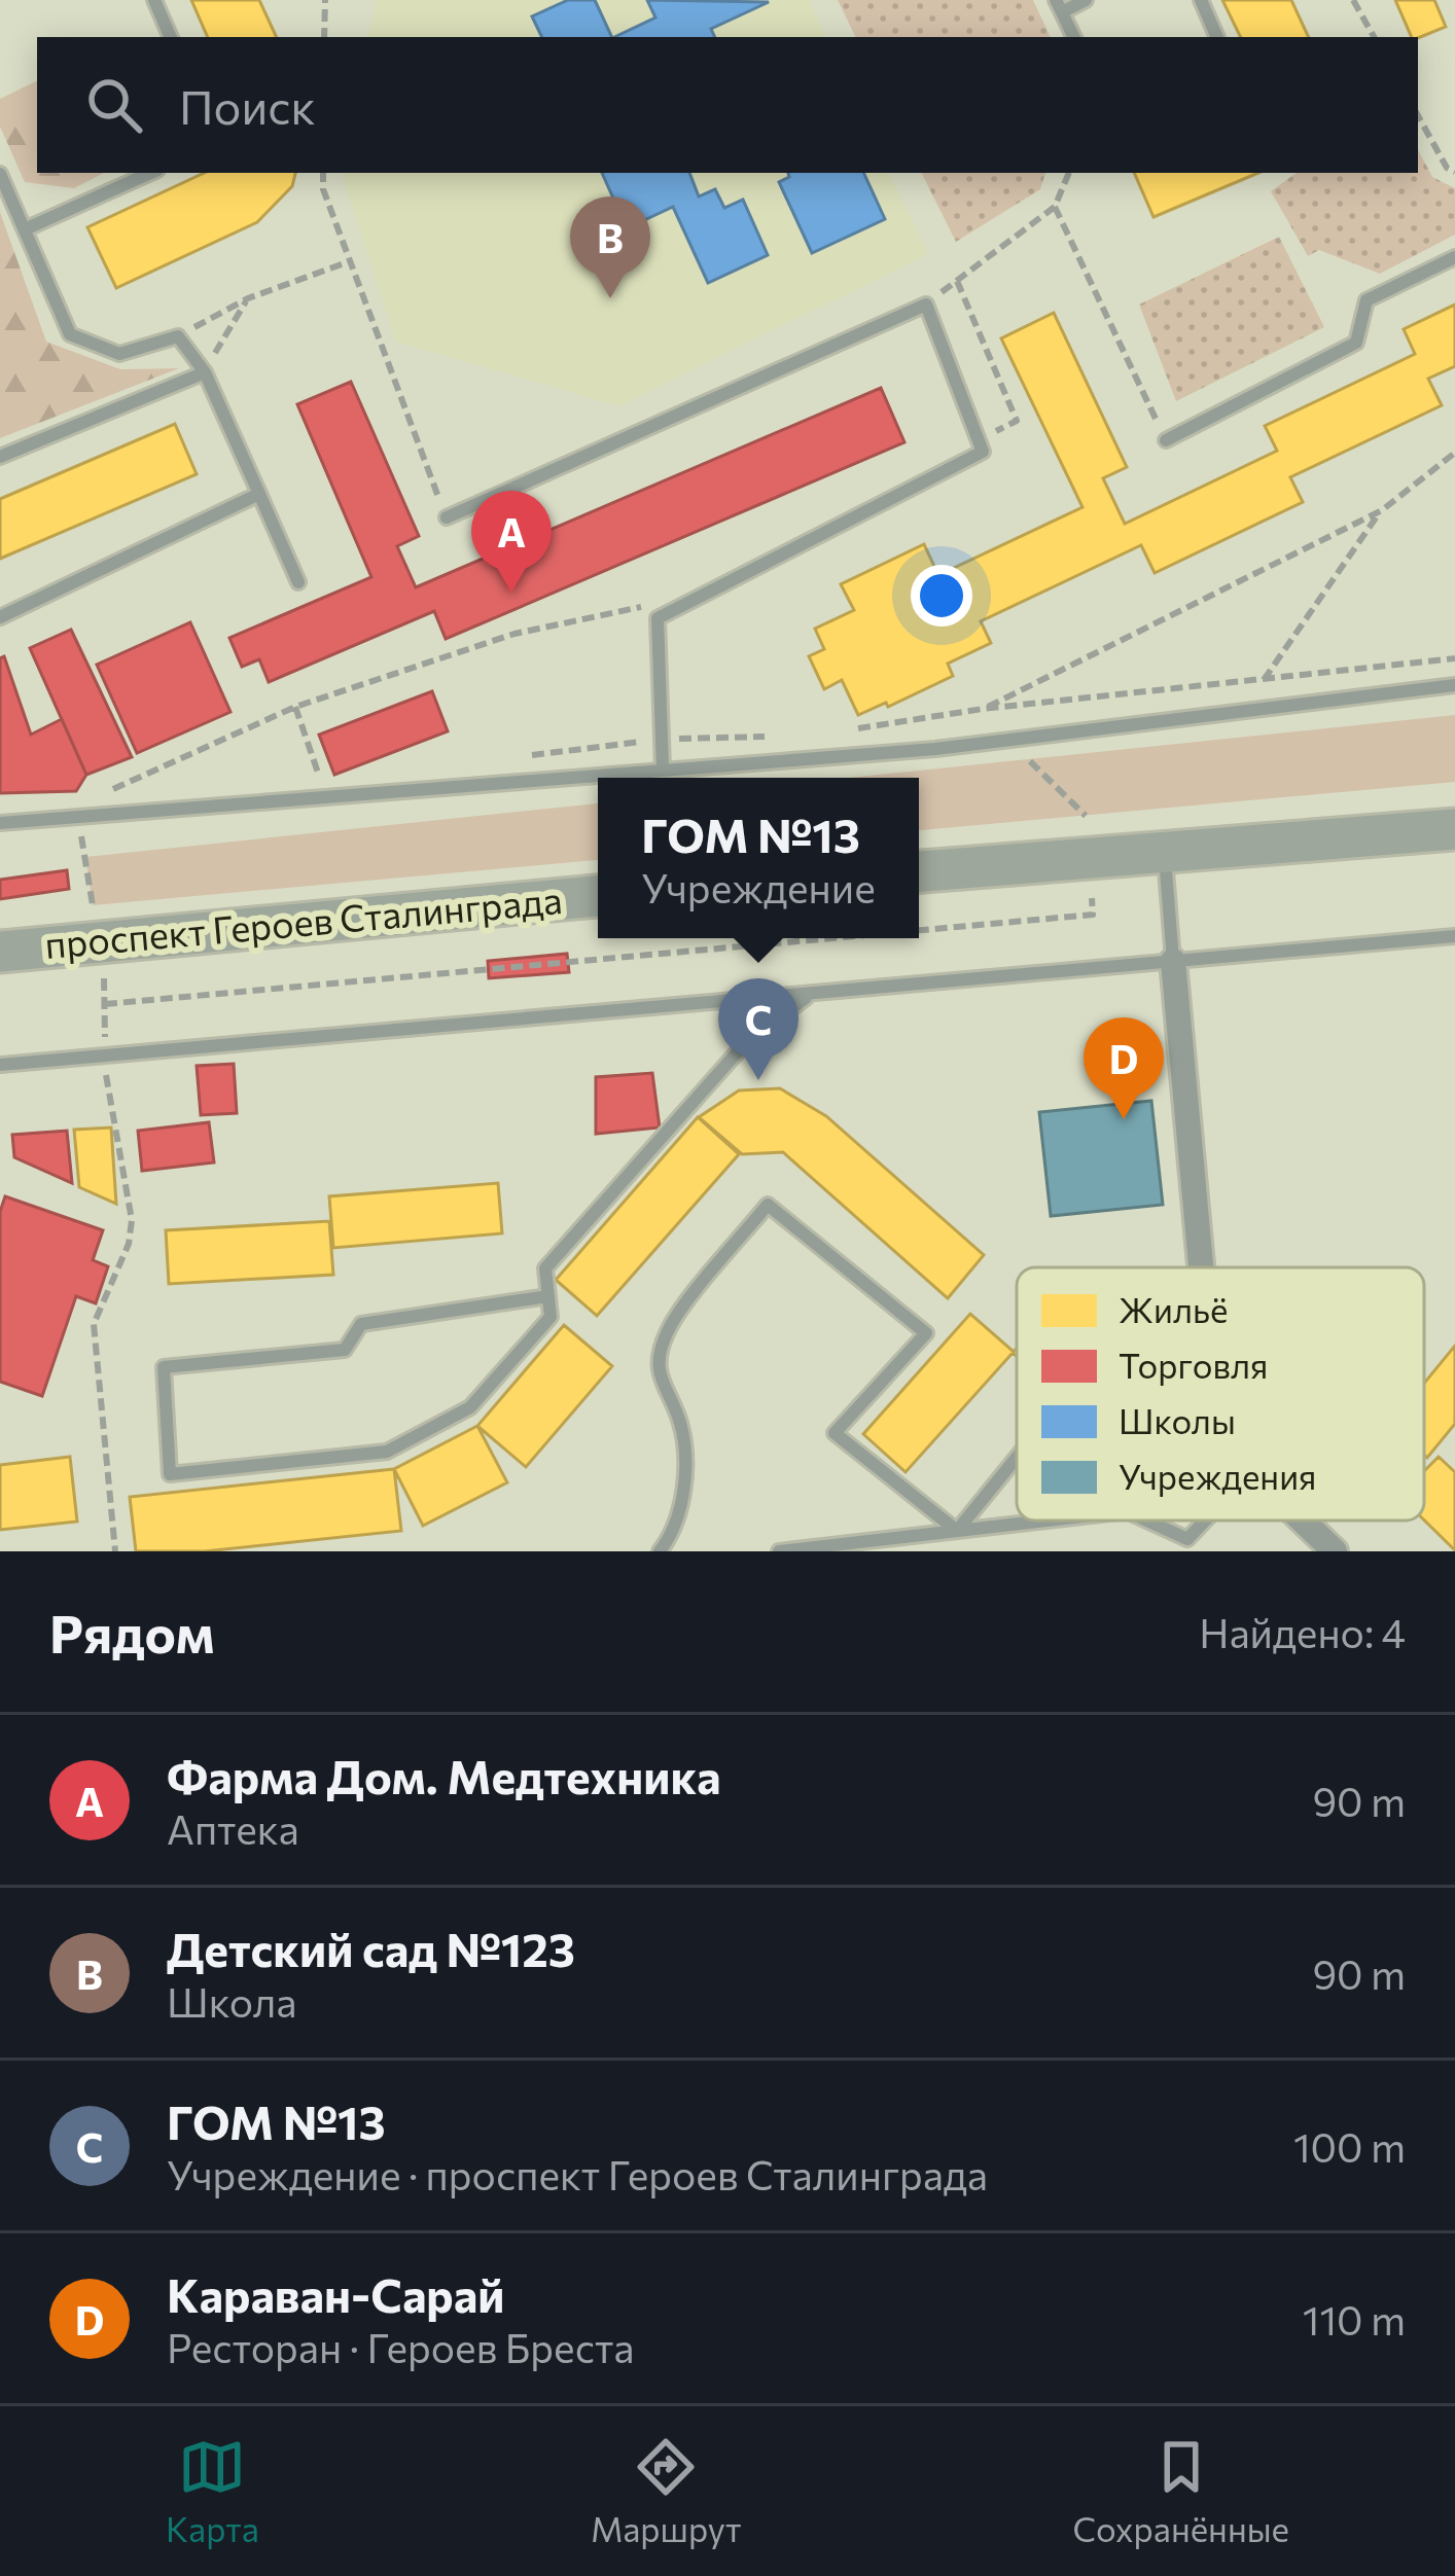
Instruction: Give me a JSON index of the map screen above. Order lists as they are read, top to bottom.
{
  "streets": {
    "main road": ["проспект Героев Сталинграда"]
  },
  "legend": [
    "Жильё",
    "Торговля",
    "Школы",
    "Учреждения"
  ],
  "page": {
    "search": "Поиск",
    "pins": [
      "B",
      "A",
      "C",
      "D"
    ],
    "popup": ["ГОМ №13", "Учреждение"],
    "heading": ["Рядом", "Найдено: 4"],
    "list": [
      {
        "mark": "A",
        "name": "Фарма Дом. Медтехника",
        "note": "Аптека",
        "value": "90 m"
      },
      {
        "mark": "B",
        "name": "Детский сад №123",
        "note": "Школа",
        "value": "90 m"
      },
      {
        "mark": "C",
        "name": "ГОМ №13",
        "note": "Учреждение · проспект Героев Сталинграда",
        "value": "100 m"
      },
      {
        "mark": "D",
        "name": "Караван-Сарай",
        "note": "Ресторан · Героев Бреста",
        "value": "110 m"
      }
    ],
    "nav": ["Карта", "Маршрут", "Сохранённые"]
  }
}
